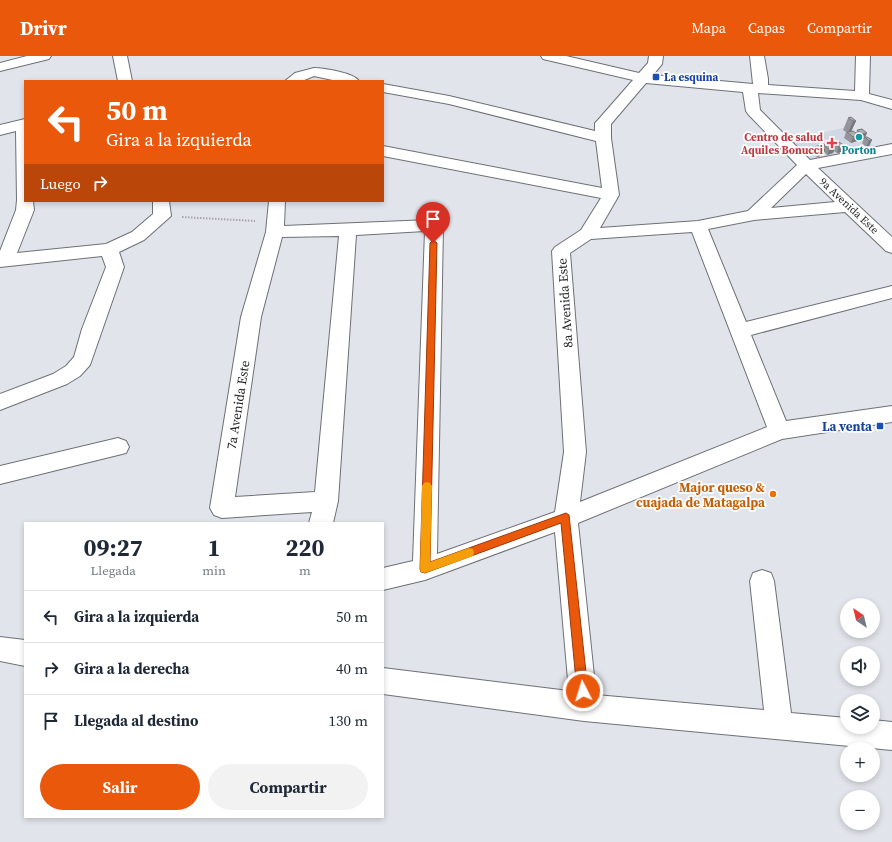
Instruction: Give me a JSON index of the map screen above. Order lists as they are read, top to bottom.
{
  "streets": {
    "street": ["9a Avenida Este", "8a Avenida Este", "7a Avenida Este"]
  },
  "places": {
    "transit": ["La esquina", "La venta"],
    "other": ["Porton", "Major queso & cuajada de Matagalpa"],
    "health": ["Centro de salud Aquiles Bonucci"]
  },
  "north": "top left",
  "page": {
    "header": "Drivr",
    "nav": ["Mapa", "Capas", "Compartir"],
    "turn": ["50 m", "Gira a la izquierda"],
    "then": "Luego",
    "eta": [
      "09:27",
      "Llegada",
      "1",
      "min",
      "220",
      "m"
    ],
    "list": [
      {
        "name": "Gira a la izquierda",
        "value": "50 m"
      },
      {
        "name": "Gira a la derecha",
        "value": "40 m"
      },
      {
        "name": "Llegada al destino",
        "value": "130 m"
      }
    ],
    "map_buttons": ["+", "−"],
    "buttons": ["Salir", "Compartir"]
  }
}
